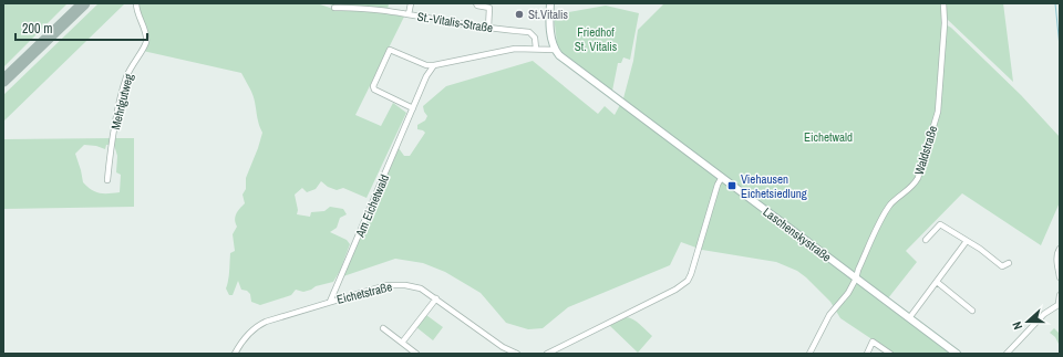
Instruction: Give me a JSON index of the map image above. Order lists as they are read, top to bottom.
{
  "streets": {
    "street": [
      "St.-Vitalis-Straße",
      "Mehrlgutweg",
      "Waldstraße",
      "Am Eichetwald",
      "Laschenskystraße",
      "Eichetstraße"
    ]
  },
  "crossings": [
    ["Waldstraße", "Laschenskystraße"],
    ["Am Eichetwald", "Eichetstraße"]
  ],
  "parks": ["Friedhof St. Vitalis", "Eichetwald"],
  "places": {
    "other": ["St.Vitalis"],
    "transit": ["Viehausen Eichetsiedlung"]
  },
  "scale_bar": "200 m",
  "north": "left"
}
